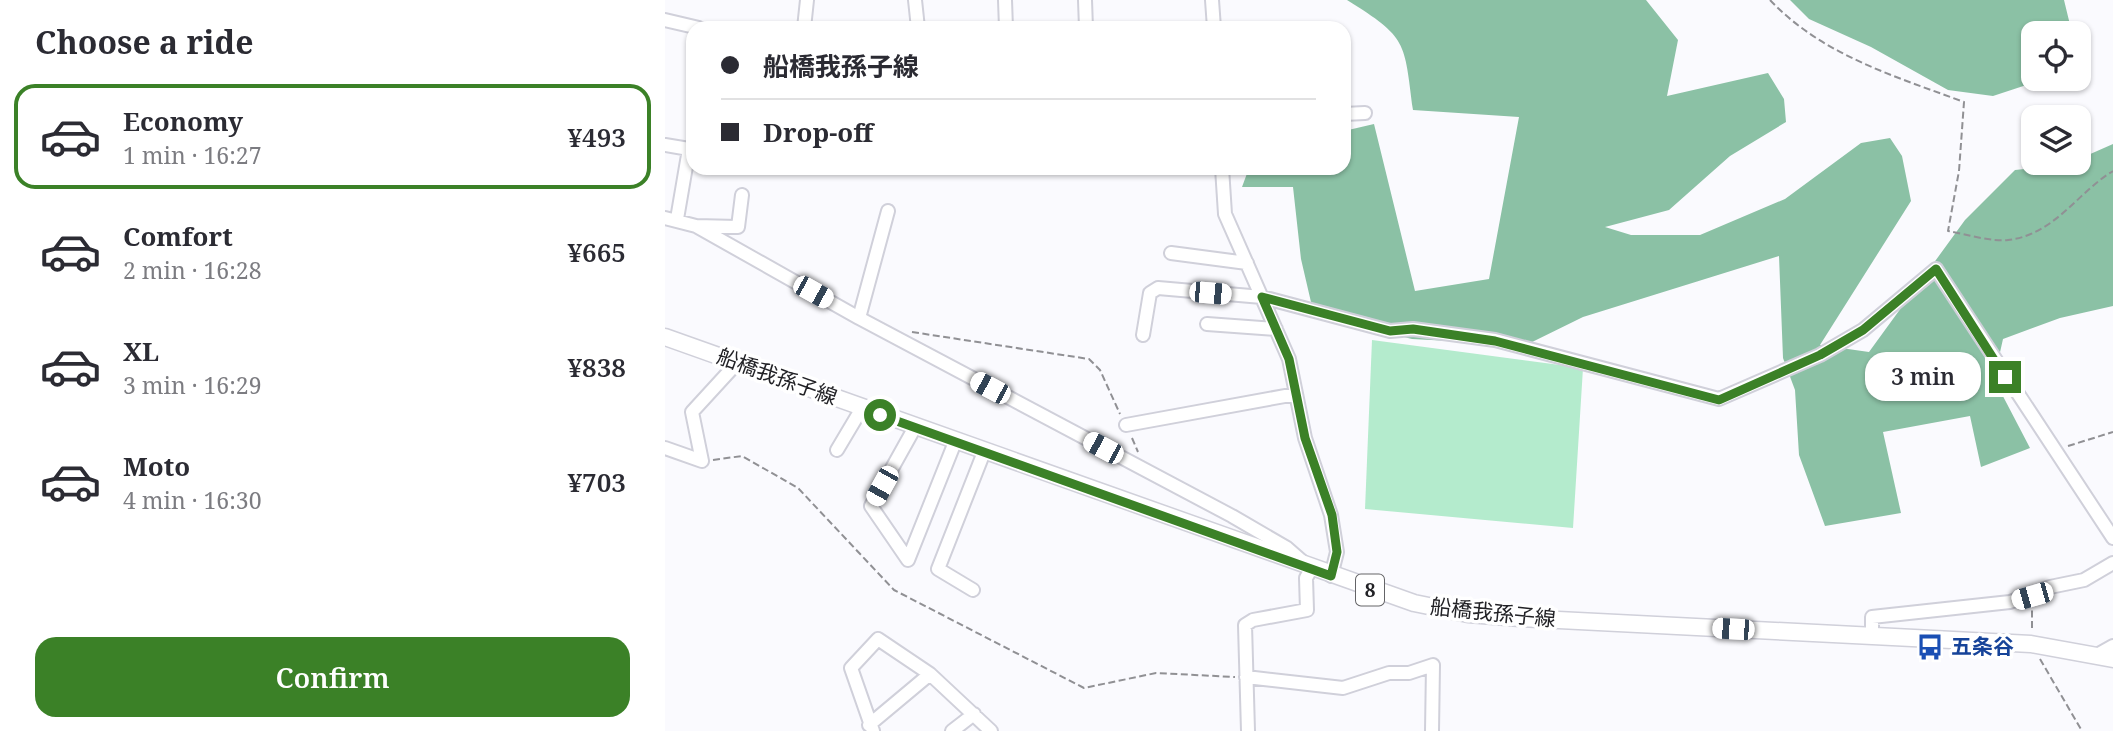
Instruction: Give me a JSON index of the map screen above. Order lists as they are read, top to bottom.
{
  "streets": {
    "main road": ["船橋我孫子線", "8"]
  },
  "places": {
    "bus stop": ["五条谷"]
  },
  "page": {
    "heading": "Choose a ride",
    "banner": ["船橋我孫子線", "Drop-off"],
    "list": [
      {
        "name": "Economy",
        "note": "1 min · 16:27",
        "value": "¥493"
      },
      {
        "name": "Comfort",
        "note": "2 min · 16:28",
        "value": "¥665"
      },
      {
        "name": "XL",
        "note": "3 min · 16:29",
        "value": "¥838"
      },
      {
        "name": "Moto",
        "note": "4 min · 16:30",
        "value": "¥703"
      }
    ],
    "bubble": "3 min",
    "buttons": "Confirm"
  }
}
